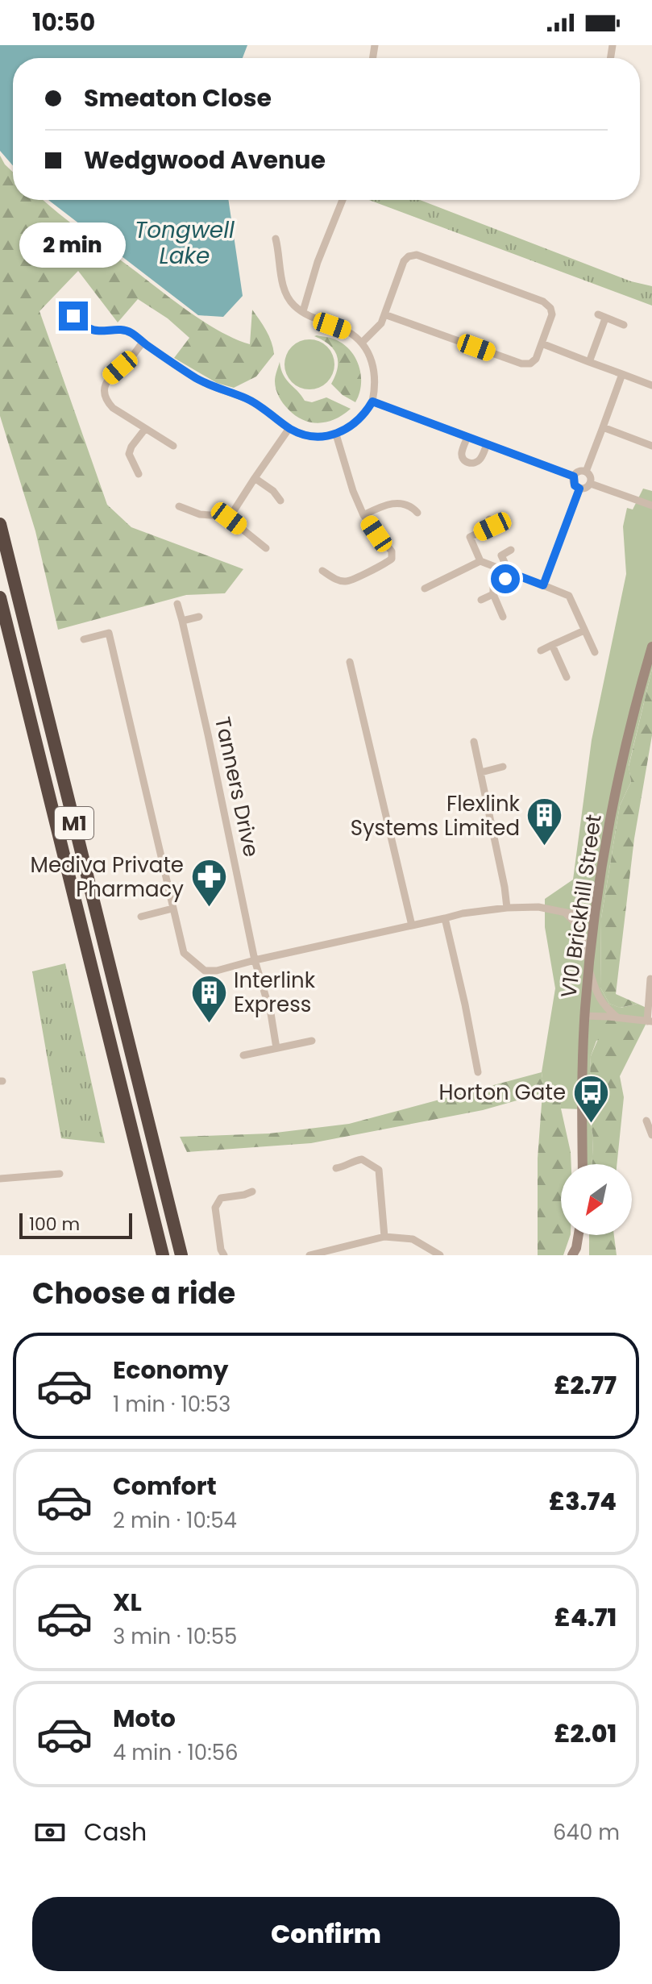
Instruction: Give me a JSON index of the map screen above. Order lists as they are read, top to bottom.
{
  "streets": {
    "highway": ["M1"],
    "street": ["Tanners Drive", "V10 Brickhill Street"]
  },
  "water": ["Tongwell Lake"],
  "places": {
    "building": ["Flexlink Systems Limited", "Interlink Express"],
    "pharmacy": ["Mediva Private Pharmacy"],
    "bus stop": ["Horton Gate"]
  },
  "scale_bar": "100 m",
  "north": "bottom left",
  "page": {
    "status": "10:50",
    "banner": ["Smeaton Close", "Wedgwood Avenue"],
    "bubble": "2 min",
    "scale": "100 m",
    "heading": "Choose a ride",
    "list": [
      {
        "name": "Economy",
        "note": "1 min · 10:53",
        "value": "£2.77"
      },
      {
        "name": "Comfort",
        "note": "2 min · 10:54",
        "value": "£3.74"
      },
      {
        "name": "XL",
        "note": "3 min · 10:55",
        "value": "£4.71"
      },
      {
        "name": "Moto",
        "note": "4 min · 10:56",
        "value": "£2.01"
      }
    ],
    "pay": ["Cash", "640 m"],
    "buttons": "Confirm"
  }
}
